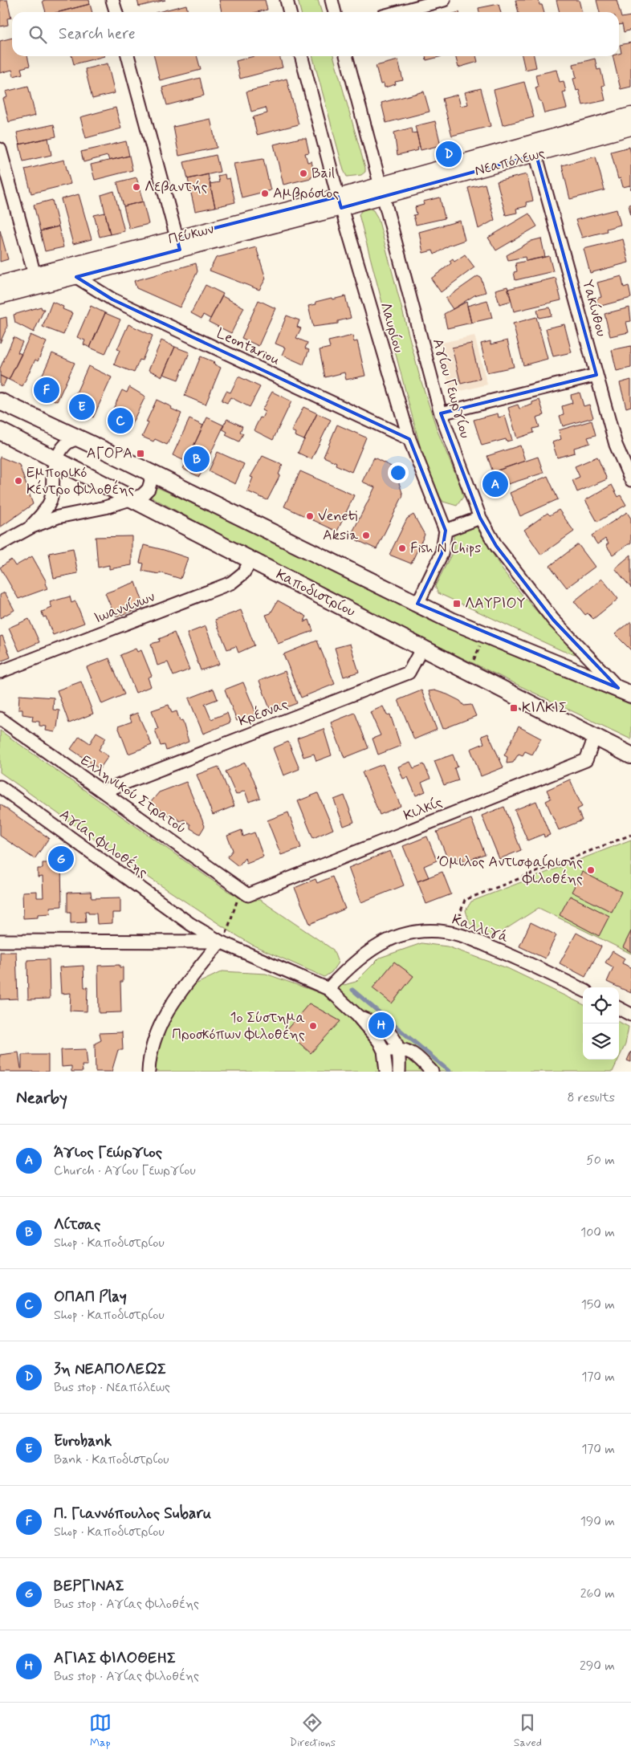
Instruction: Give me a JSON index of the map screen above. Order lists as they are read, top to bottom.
{
  "streets": {
    "main road": ["Καποδιστρίου"],
    "street": [
      "Νεαπόλεως",
      "Πεύκων",
      "Υακίνθου",
      "Λαυρίου",
      "Leontariou",
      "Αγίου Γεωργίου",
      "Ιωαννίνων",
      "Κρέσνας",
      "Ελληνικού Στρατού",
      "Κιλκίς",
      "Αγίας Φιλοθέης",
      "Καλλιγά"
    ]
  },
  "crossings": [
    ["Νεαπόλεως", "Πεύκων"],
    ["Νεαπόλεως", "Υακίνθου"],
    ["Νεαπόλεως", "Λαυρίου"],
    ["Νεαπόλεως", "Αγίου Γεωργίου"],
    ["Πεύκων", "Λαυρίου"],
    ["Πεύκων", "Leontariou"],
    ["Λαυρίου", "Leontariou"],
    ["Καποδιστρίου", "Ιωαννίνων"],
    ["Καποδιστρίου", "Κρέσνας"],
    ["Καποδιστρίου", "Κιλκίς"],
    ["Κρέσνας", "Ελληνικού Στρατού"],
    ["Ελληνικού Στρατού", "Κιλκίς"],
    ["Αγίας Φιλοθέης", "Καλλιγά"]
  ],
  "places": {
    "other": [
      "Bail",
      "Λεβαντής",
      "Αμβρόσιος",
      "Εμπορικό Κέντρο Φιλοθέης",
      "Veneti",
      "Aksia",
      "Fish N Chips",
      "Όμιλος Αντισφαίρισης Φιλοθέης",
      "1ο Σύστημα Προσκόπων Φιλοθέης"
    ],
    "transit": ["ΑΓΟΡΑ", "ΛΑΥΡΙΟΥ", "ΚΙΛΚΙΣ"]
  },
  "page": {
    "search": "Search here",
    "pins": [
      "D",
      "F",
      "E",
      "C",
      "B",
      "A",
      "G",
      "H"
    ],
    "heading": ["Nearby", "8 results"],
    "list": [
      {
        "mark": "A",
        "name": "Άγιος Γεώργιος",
        "note": "Church · Αγίου Γεωργίου",
        "value": "50 m"
      },
      {
        "mark": "B",
        "name": "Λίτσας",
        "note": "Shop · Καποδιστρίου",
        "value": "100 m"
      },
      {
        "mark": "C",
        "name": "ΟΠΑΠ Play",
        "note": "Shop · Καποδιστρίου",
        "value": "150 m"
      },
      {
        "mark": "D",
        "name": "3η ΝΕΑΠΟΛΕΩΣ",
        "note": "Bus stop · Νεαπόλεως",
        "value": "170 m"
      },
      {
        "mark": "E",
        "name": "Eurobank",
        "note": "Bank · Καποδιστρίου",
        "value": "170 m"
      },
      {
        "mark": "F",
        "name": "Π. Γιαννόπουλος Subaru",
        "note": "Shop · Καποδιστρίου",
        "value": "190 m"
      },
      {
        "mark": "G",
        "name": "ΒΕΡΓΙΝΑΣ",
        "note": "Bus stop · Αγίας Φιλοθέης",
        "value": "260 m"
      },
      {
        "mark": "H",
        "name": "ΑΓΙΑΣ ΦΙΛΟΘΕΗΣ",
        "note": "Bus stop · Αγίας Φιλοθέης",
        "value": "290 m"
      }
    ],
    "nav": ["Map", "Directions", "Saved"]
  }
}
